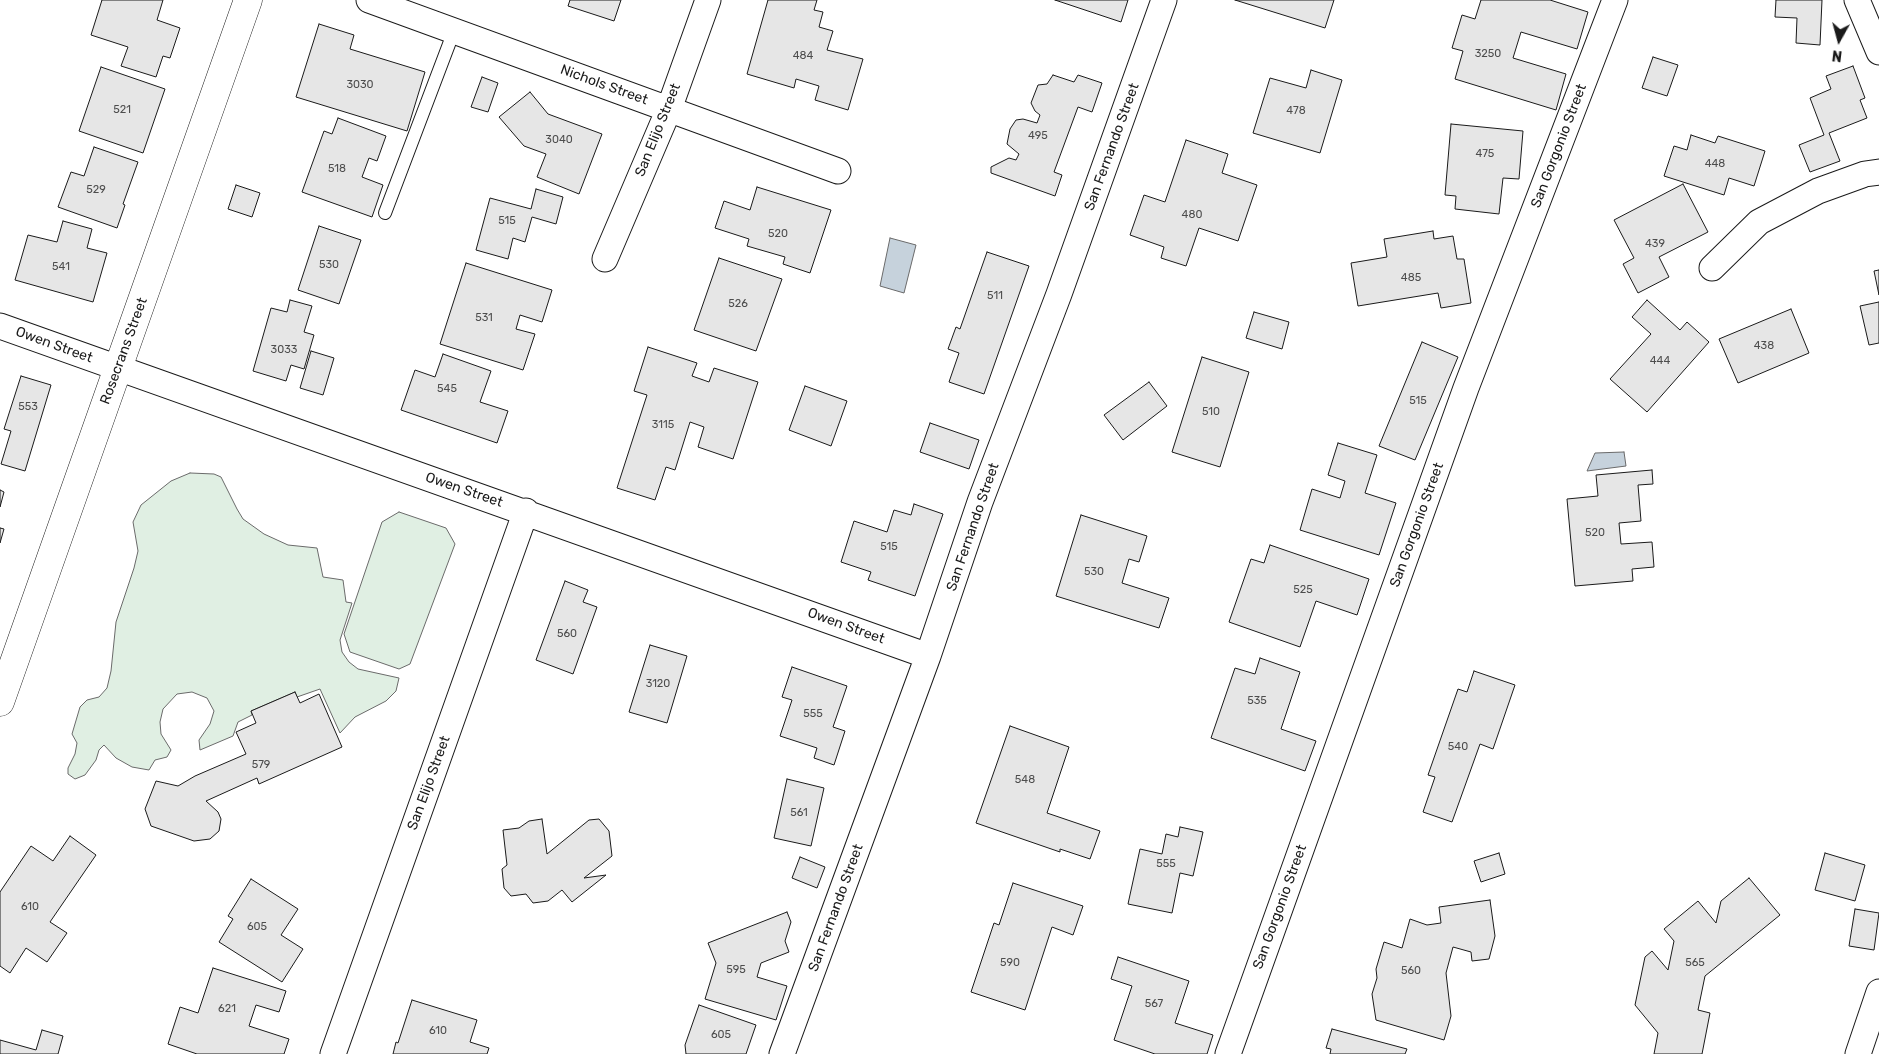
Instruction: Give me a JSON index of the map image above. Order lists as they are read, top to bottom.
{
  "streets": {
    "street": [
      "Nichols Street",
      "San Elijo Street",
      "San Gorgonio Street",
      "San Fernando Street",
      "Owen Street",
      "Rosecrans Street"
    ]
  },
  "crossings": [
    ["Nichols Street", "San Elijo Street"],
    ["San Elijo Street", "Owen Street"],
    ["San Fernando Street", "Owen Street"],
    ["Owen Street", "Rosecrans Street"]
  ],
  "house_numbers": [
    "3250",
    "484",
    "3030",
    "521",
    "478",
    "495",
    "3040",
    "475",
    "448",
    "518",
    "529",
    "480",
    "515",
    "520",
    "439",
    "530",
    "541",
    "485",
    "511",
    "526",
    "531",
    "438",
    "3033",
    "444",
    "545",
    "515",
    "553",
    "510",
    "3115",
    "520",
    "515",
    "530",
    "525",
    "560",
    "3120",
    "535",
    "555",
    "540",
    "579",
    "548",
    "561",
    "555",
    "610",
    "605",
    "590",
    "565",
    "595",
    "560",
    "567",
    "621",
    "610",
    "605"
  ],
  "north": "bottom"
}
